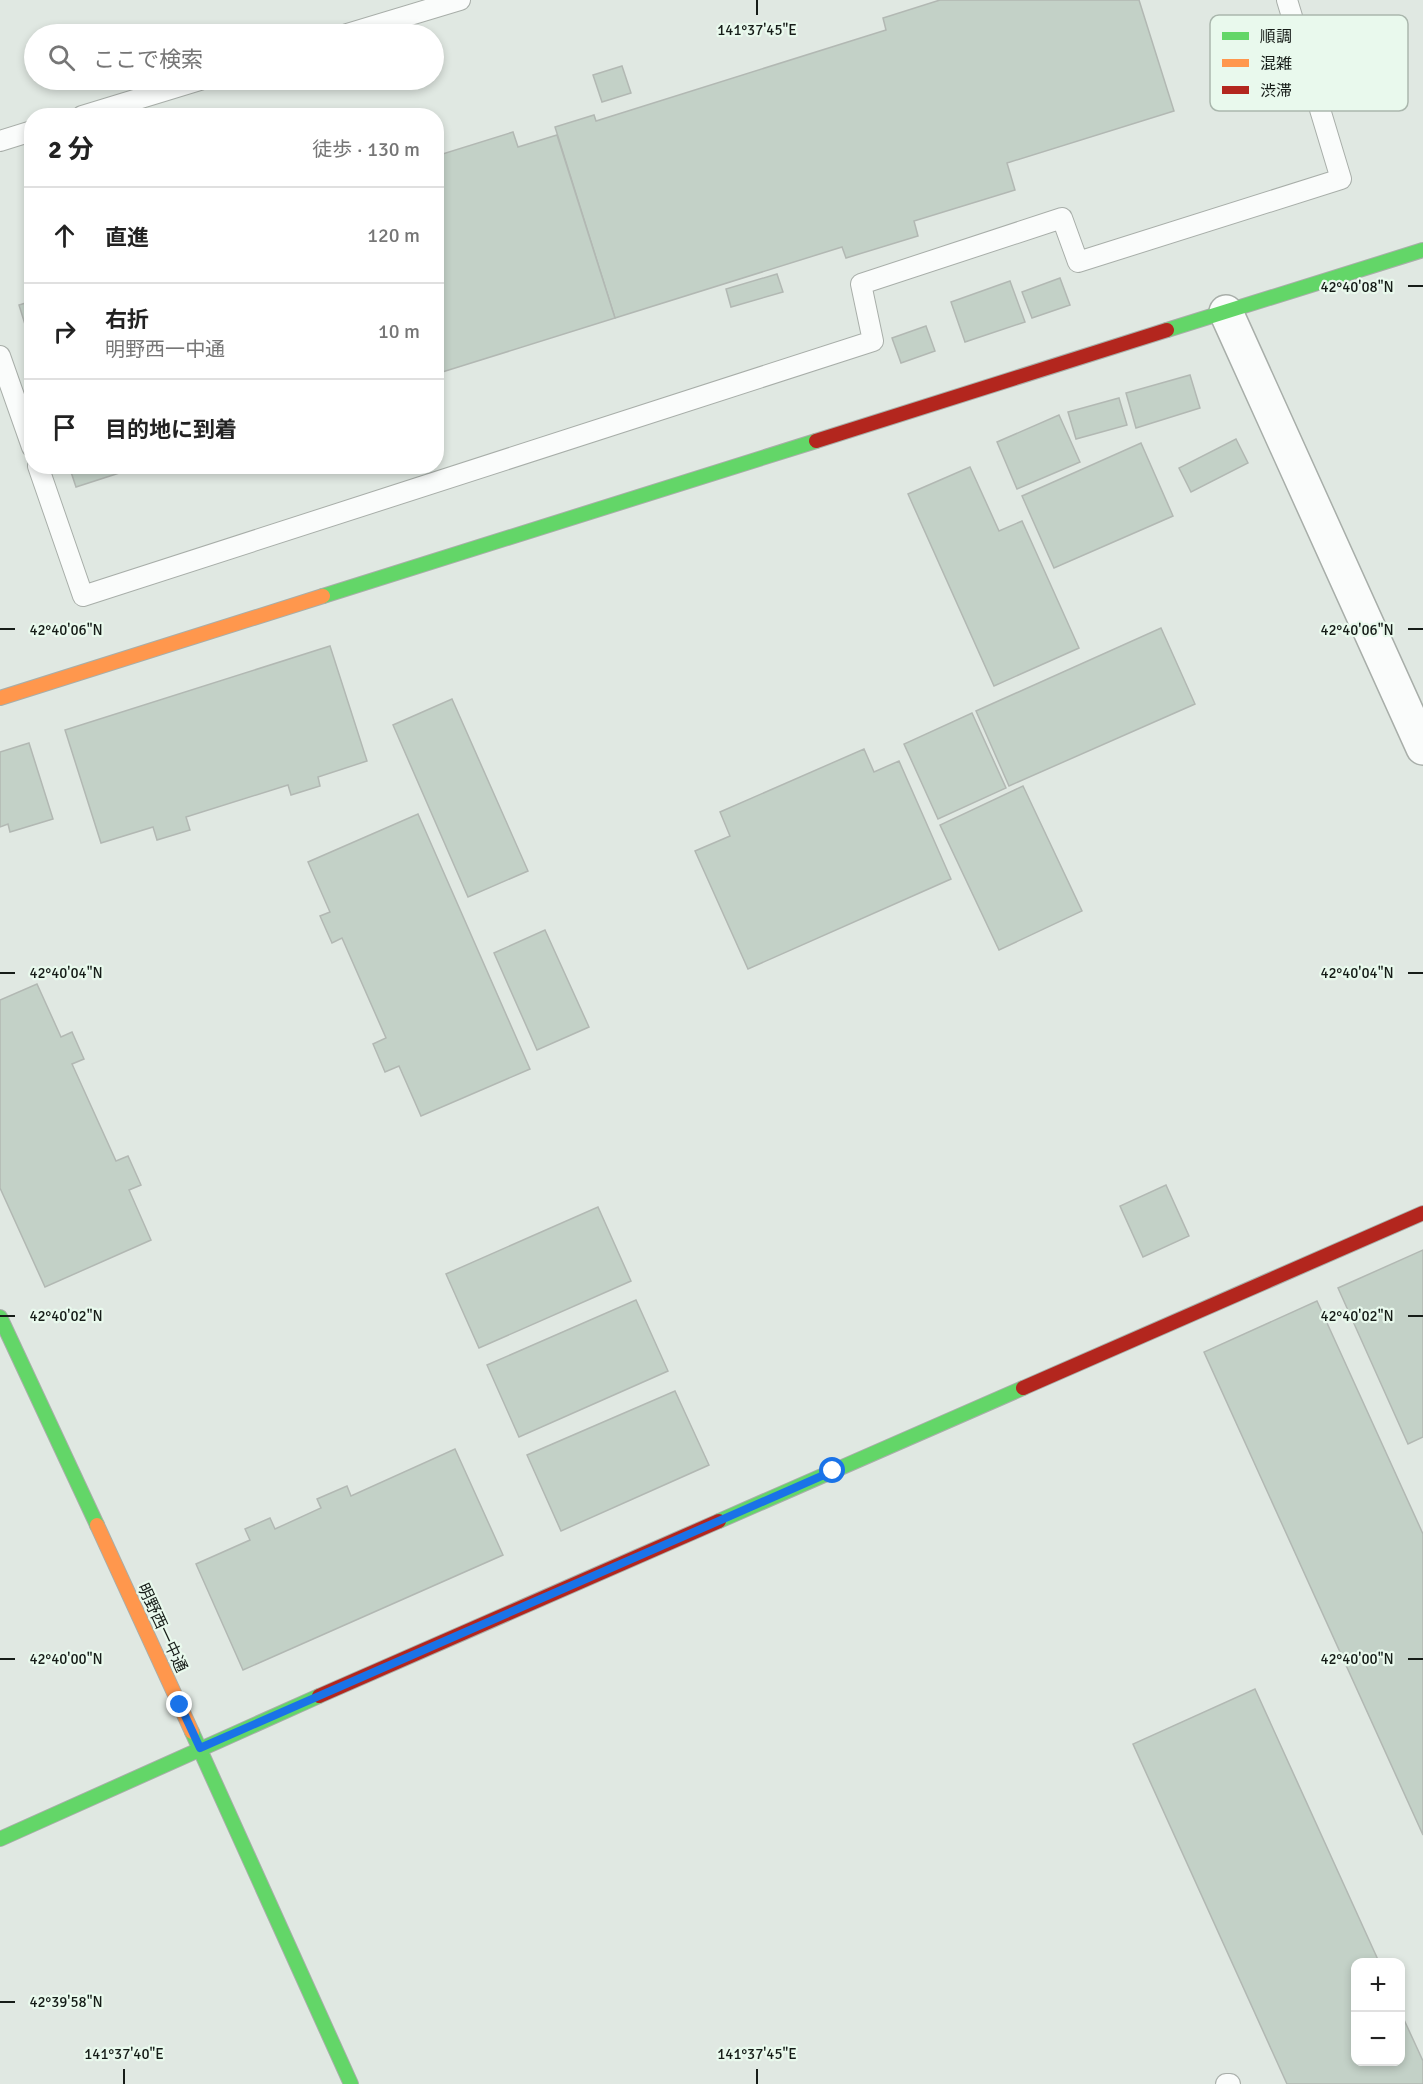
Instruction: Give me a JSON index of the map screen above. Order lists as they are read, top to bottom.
{
  "streets": {
    "street": ["明野西一中通"]
  },
  "legend": ["順調", "混雑", "渋滞"],
  "page": {
    "search": "ここで検索",
    "heading": ["2 分", "徒歩 · 130 m"],
    "list": [
      ["直進", "120 m"],
      ["右折", "明野西一中通", "10 m"],
      "目的地に到着"
    ],
    "map_buttons": ["+", "−"]
  },
  "coordinates": [
    "141°37'45\"E",
    "42°40'08\"N",
    "42°40'06\"N",
    "42°40'04\"N",
    "42°40'02\"N",
    "42°40'00\"N",
    "42°39'58\"N",
    "141°37'40\"E"
  ]
}
